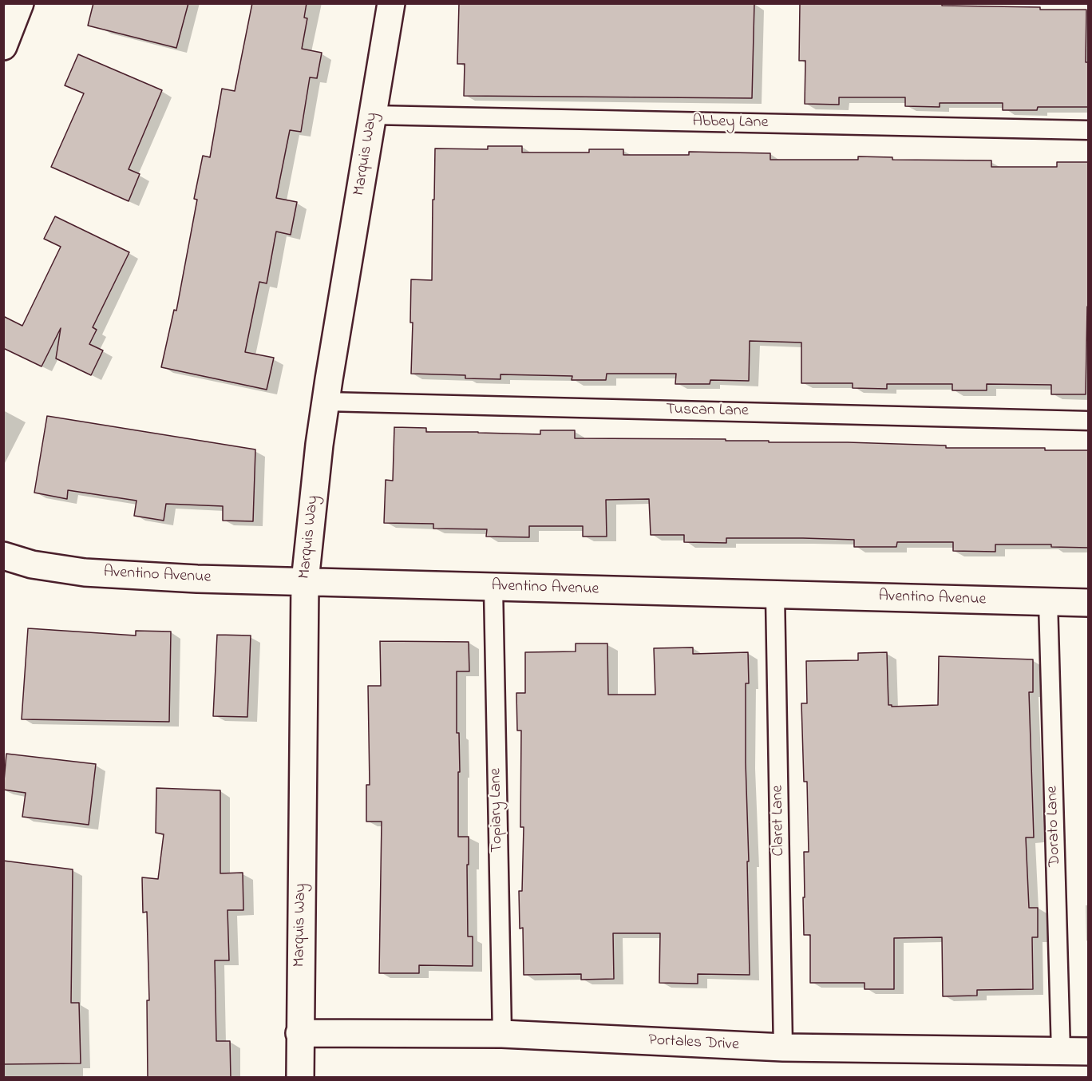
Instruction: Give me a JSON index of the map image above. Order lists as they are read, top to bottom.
{
  "streets": {
    "street": ["Marquis Way", "Aventino Avenue", "Portales Drive"],
    "lane": [
      "Abbey Lane",
      "Tuscan Lane",
      "Topiary Lane",
      "Claret Lane",
      "Dorato Lane"
    ]
  },
  "crossings": [
    ["Abbey Lane", "Marquis Way"],
    ["Marquis Way", "Tuscan Lane"],
    ["Marquis Way", "Aventino Avenue"],
    ["Marquis Way", "Portales Drive"],
    ["Aventino Avenue", "Topiary Lane"],
    ["Aventino Avenue", "Claret Lane"],
    ["Aventino Avenue", "Dorato Lane"],
    ["Topiary Lane", "Portales Drive"],
    ["Claret Lane", "Portales Drive"],
    ["Dorato Lane", "Portales Drive"]
  ]
}
